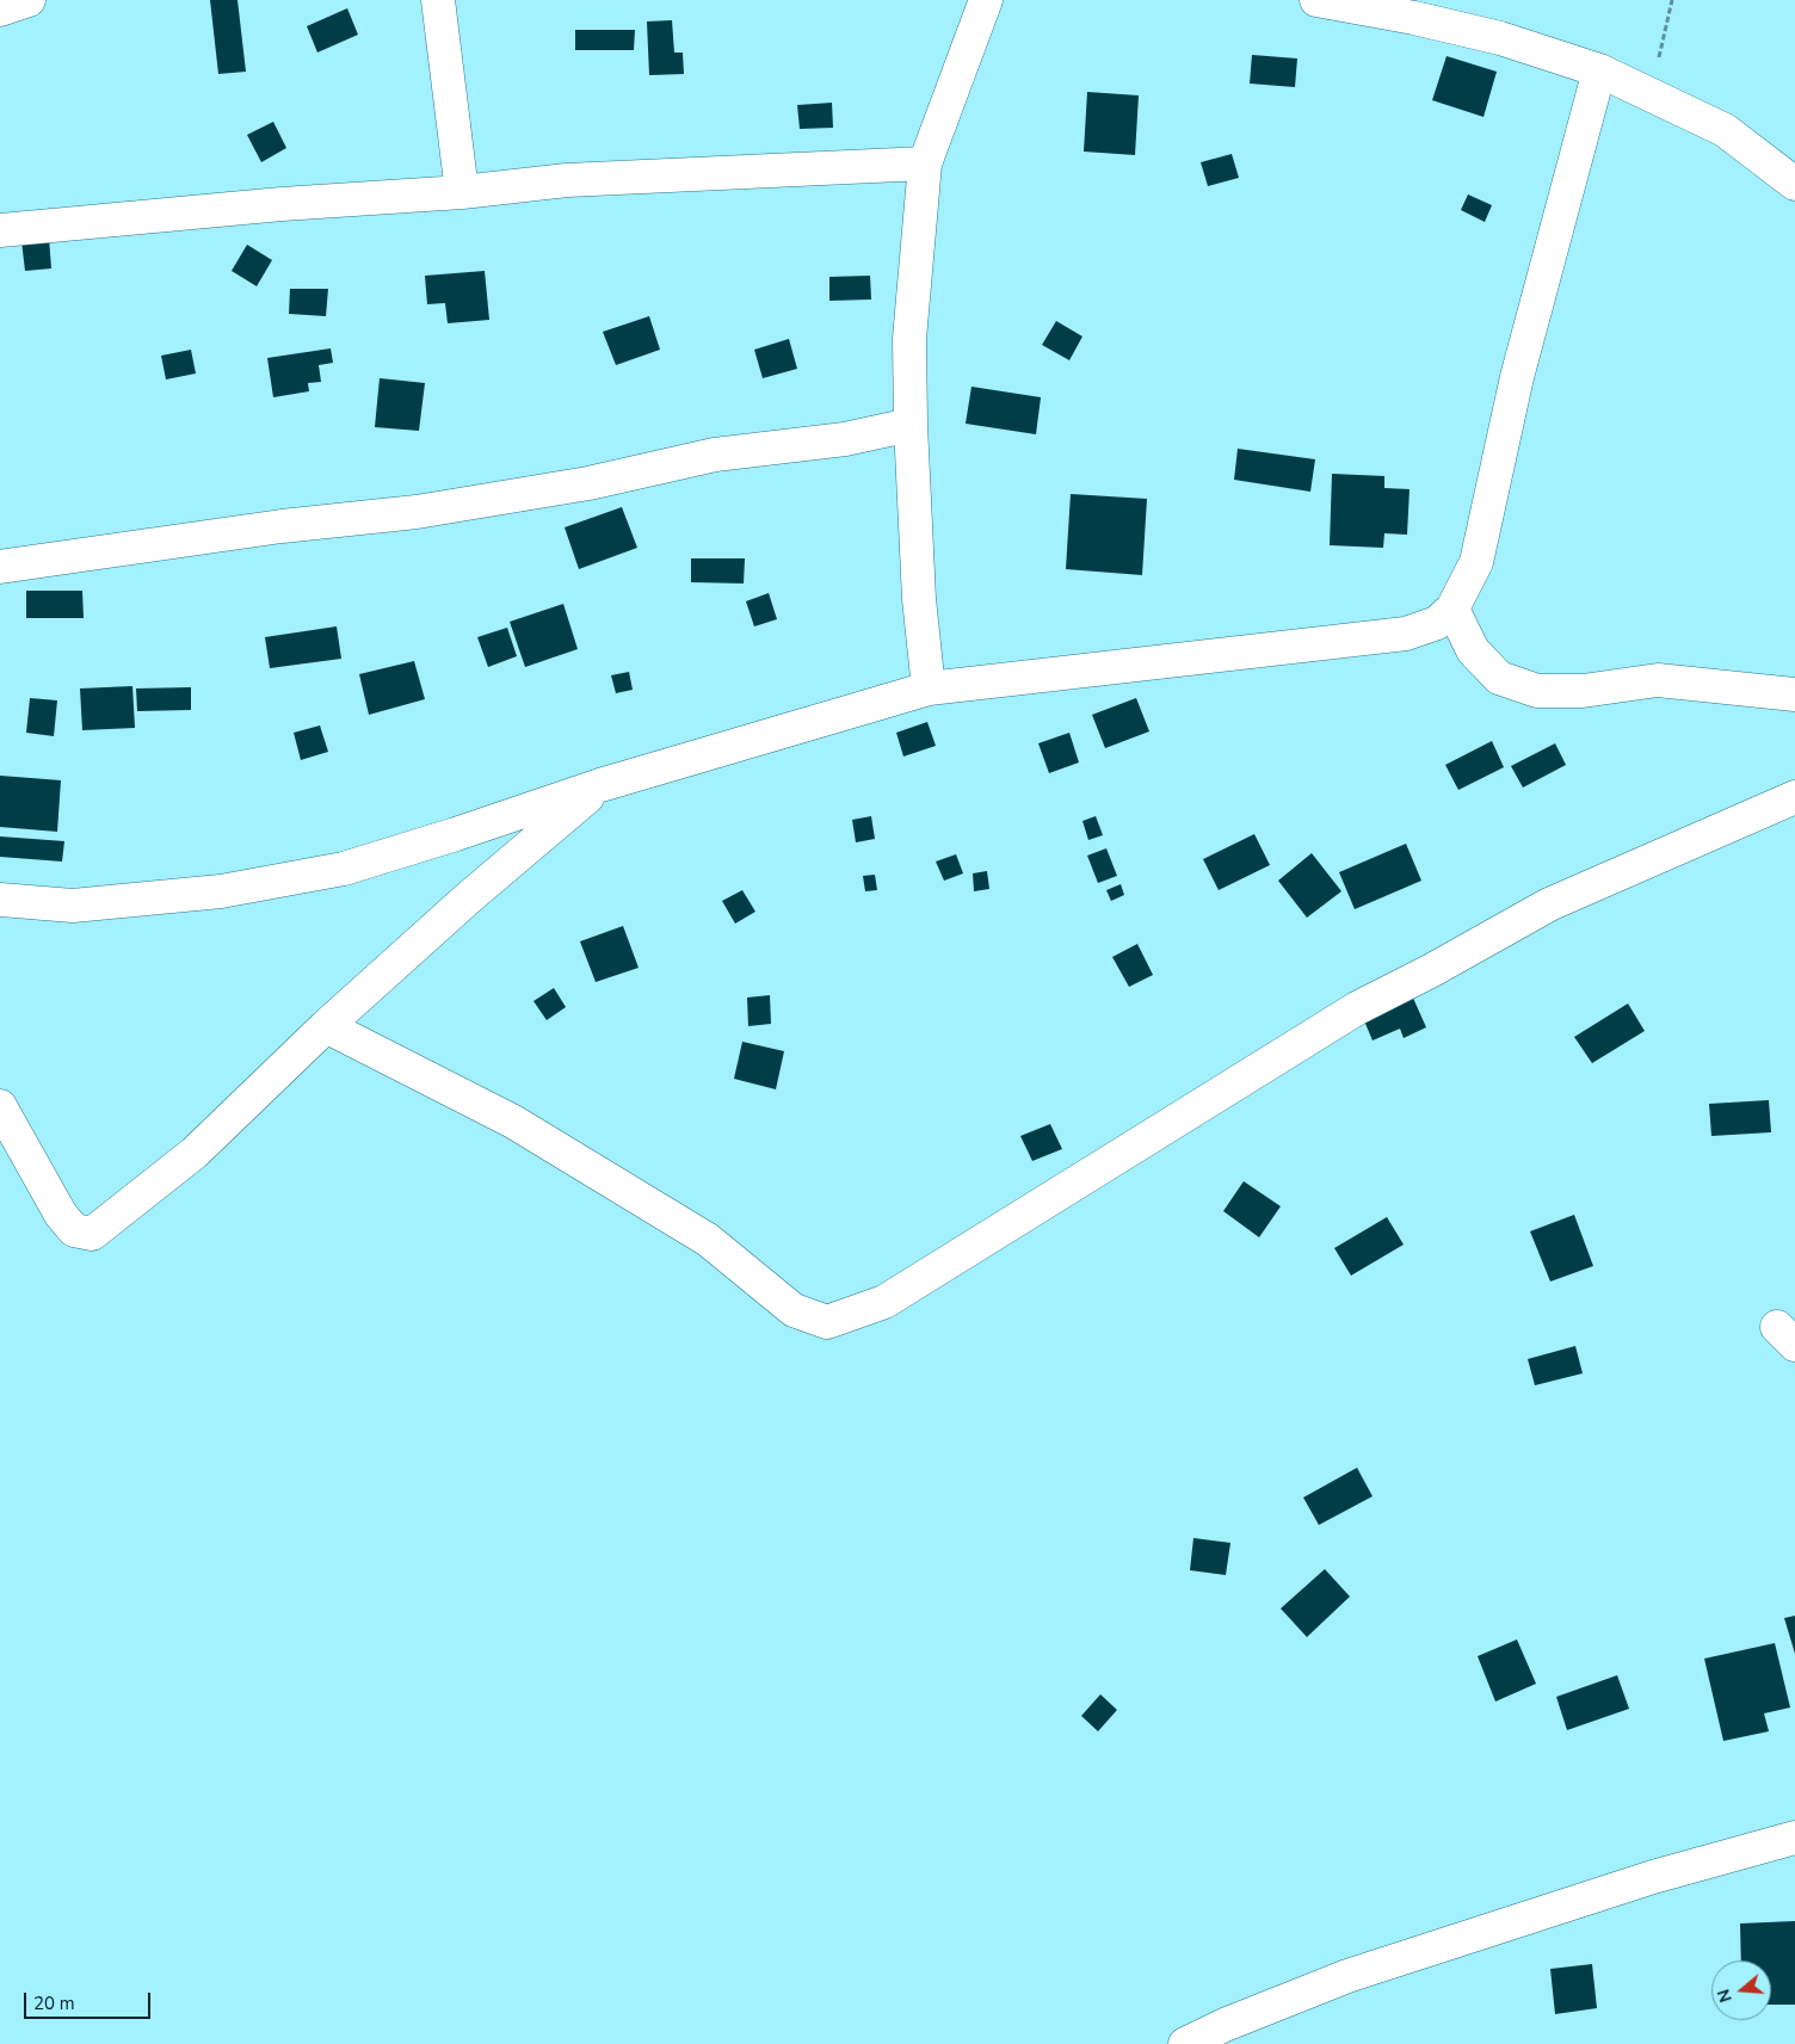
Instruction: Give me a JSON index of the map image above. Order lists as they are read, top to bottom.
{
  "scale_bar": "20 m",
  "north": "left"
}
